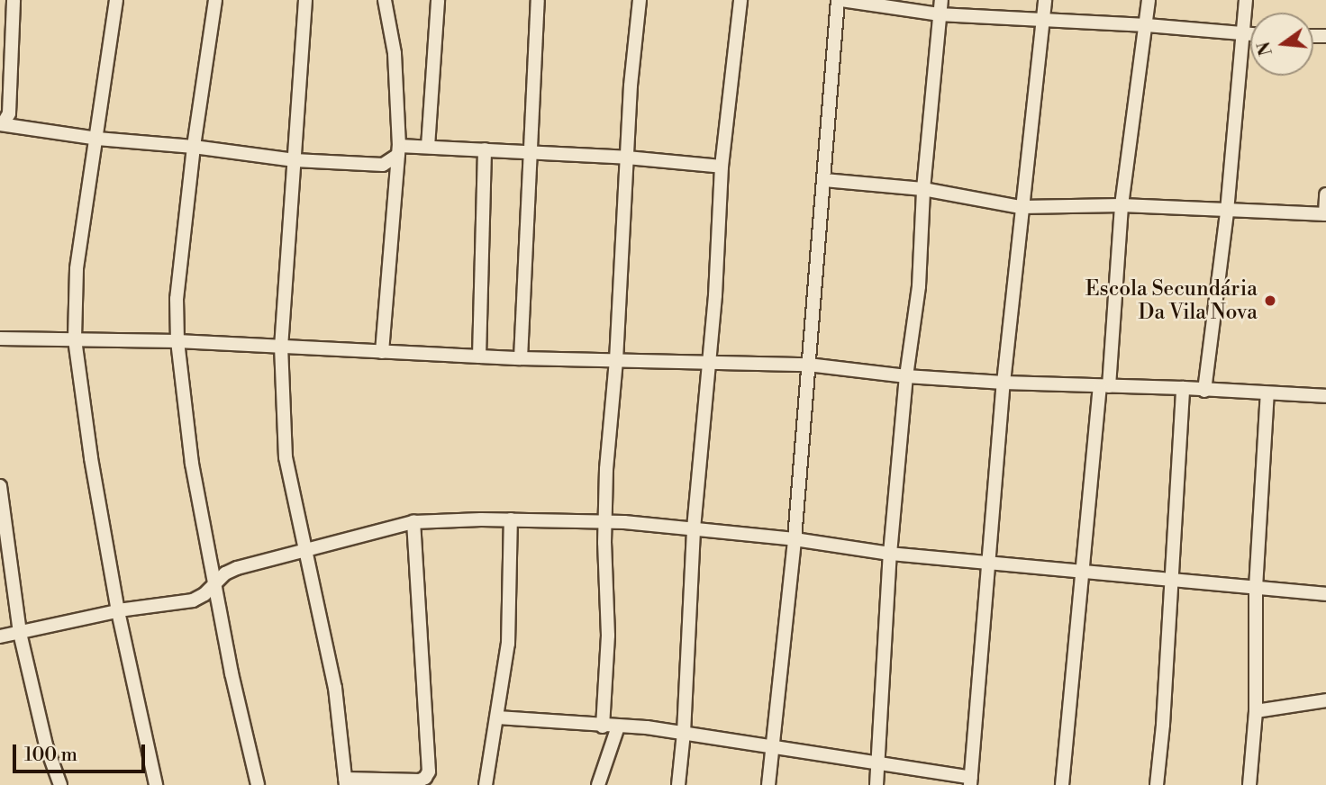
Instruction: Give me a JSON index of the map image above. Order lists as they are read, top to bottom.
{
  "places": ["Escola Secundária Da Vila Nova"],
  "scale_bar": "100 m",
  "north": "left"
}
